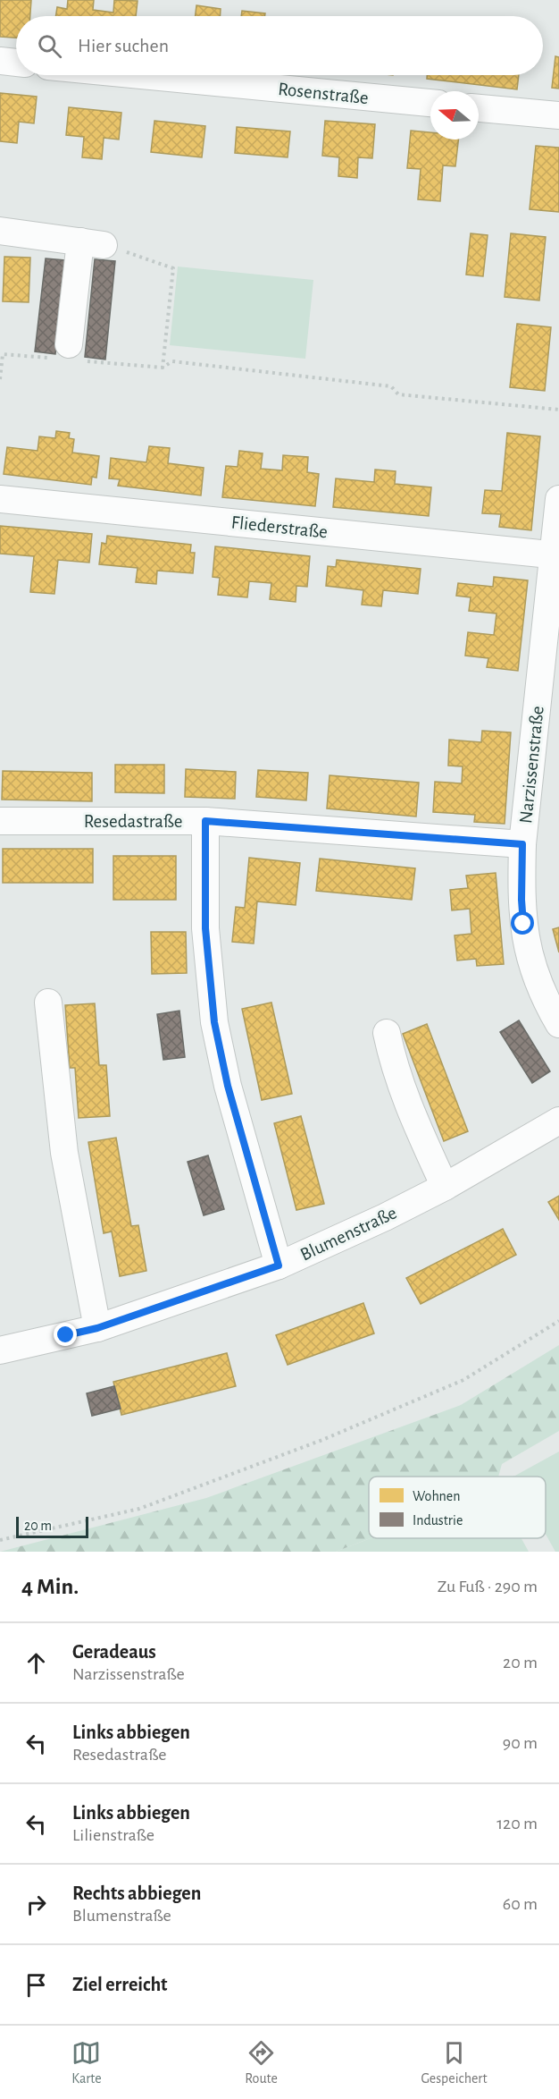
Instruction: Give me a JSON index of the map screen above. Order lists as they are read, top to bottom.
{
  "streets": {
    "street": [
      "Rosenstraße",
      "Fliederstraße",
      "Narzissenstraße",
      "Resedastraße",
      "Blumenstraße"
    ]
  },
  "crossings": [
    ["Fliederstraße", "Narzissenstraße"],
    ["Narzissenstraße", "Resedastraße"]
  ],
  "legend": ["Wohnen", "Industrie"],
  "scale_bar": "20 m",
  "north": "left",
  "page": {
    "search": "Hier suchen",
    "scale": "20 m",
    "heading": ["4 Min.", "Zu Fuß · 290 m"],
    "list": [
      ["Geradeaus", "Narzissenstraße", "20 m"],
      ["Links abbiegen", "Resedastraße", "90 m"],
      ["Links abbiegen", "Lilienstraße", "120 m"],
      ["Rechts abbiegen", "Blumenstraße", "60 m"],
      "Ziel erreicht"
    ],
    "nav": ["Karte", "Route", "Gespeichert"]
  }
}
